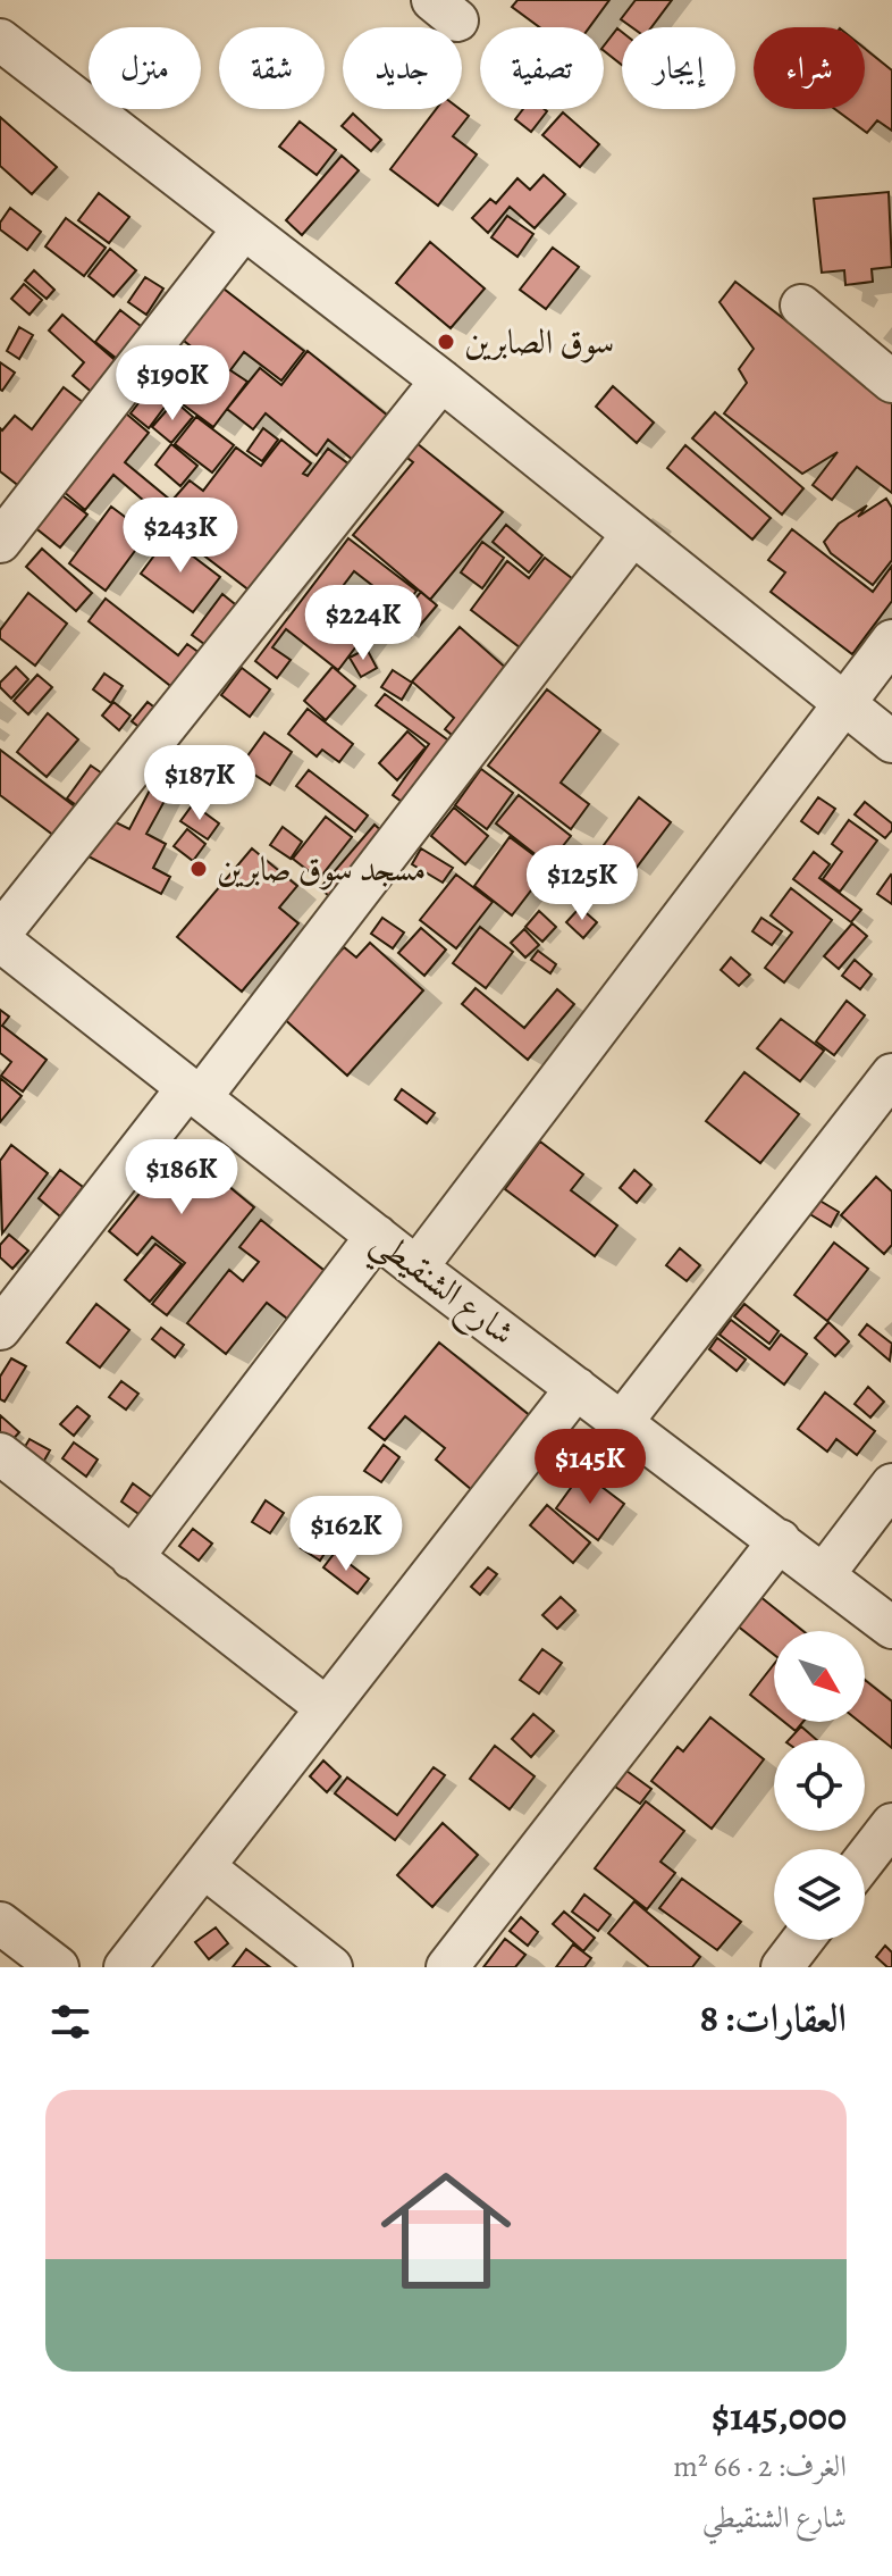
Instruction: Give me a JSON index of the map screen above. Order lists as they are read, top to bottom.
{
  "streets": {
    "street": ["شارع الشنقيطي"]
  },
  "places": ["سوق الصابرين", "مسجد سوق صابرين"],
  "north": "bottom right",
  "page": {
    "chip": [
      "شراء",
      "إيجار",
      "تصفية",
      "جديد",
      "شقة",
      "منزل"
    ],
    "price": [
      "$190K",
      "$243K",
      "$224K",
      "$187K",
      "$125K",
      "$186K",
      "$145K",
      "$162K"
    ],
    "heading": "العقارات: 8",
    "list": [
      {
        "name": "$145,000",
        "note": "الغرف: 2 · 66 m² · شارع الشنقيطي"
      }
    ]
  }
}
